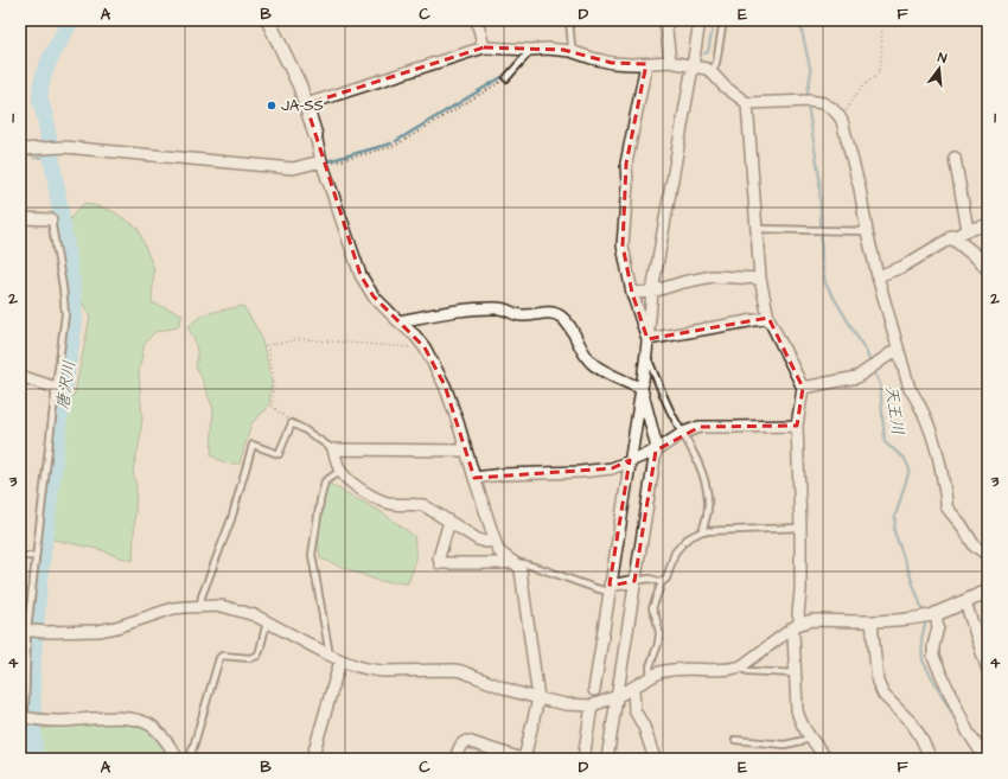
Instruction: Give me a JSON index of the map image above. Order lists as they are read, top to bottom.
{
  "water": ["唐沢川", "天王川"],
  "places": ["JA-SS"],
  "north": "top",
  "grid": {
    "columns": [
      "A",
      "B",
      "C",
      "D",
      "E",
      "F"
    ],
    "rows": [
      "1",
      "2",
      "3",
      "4"
    ]
  }
}
